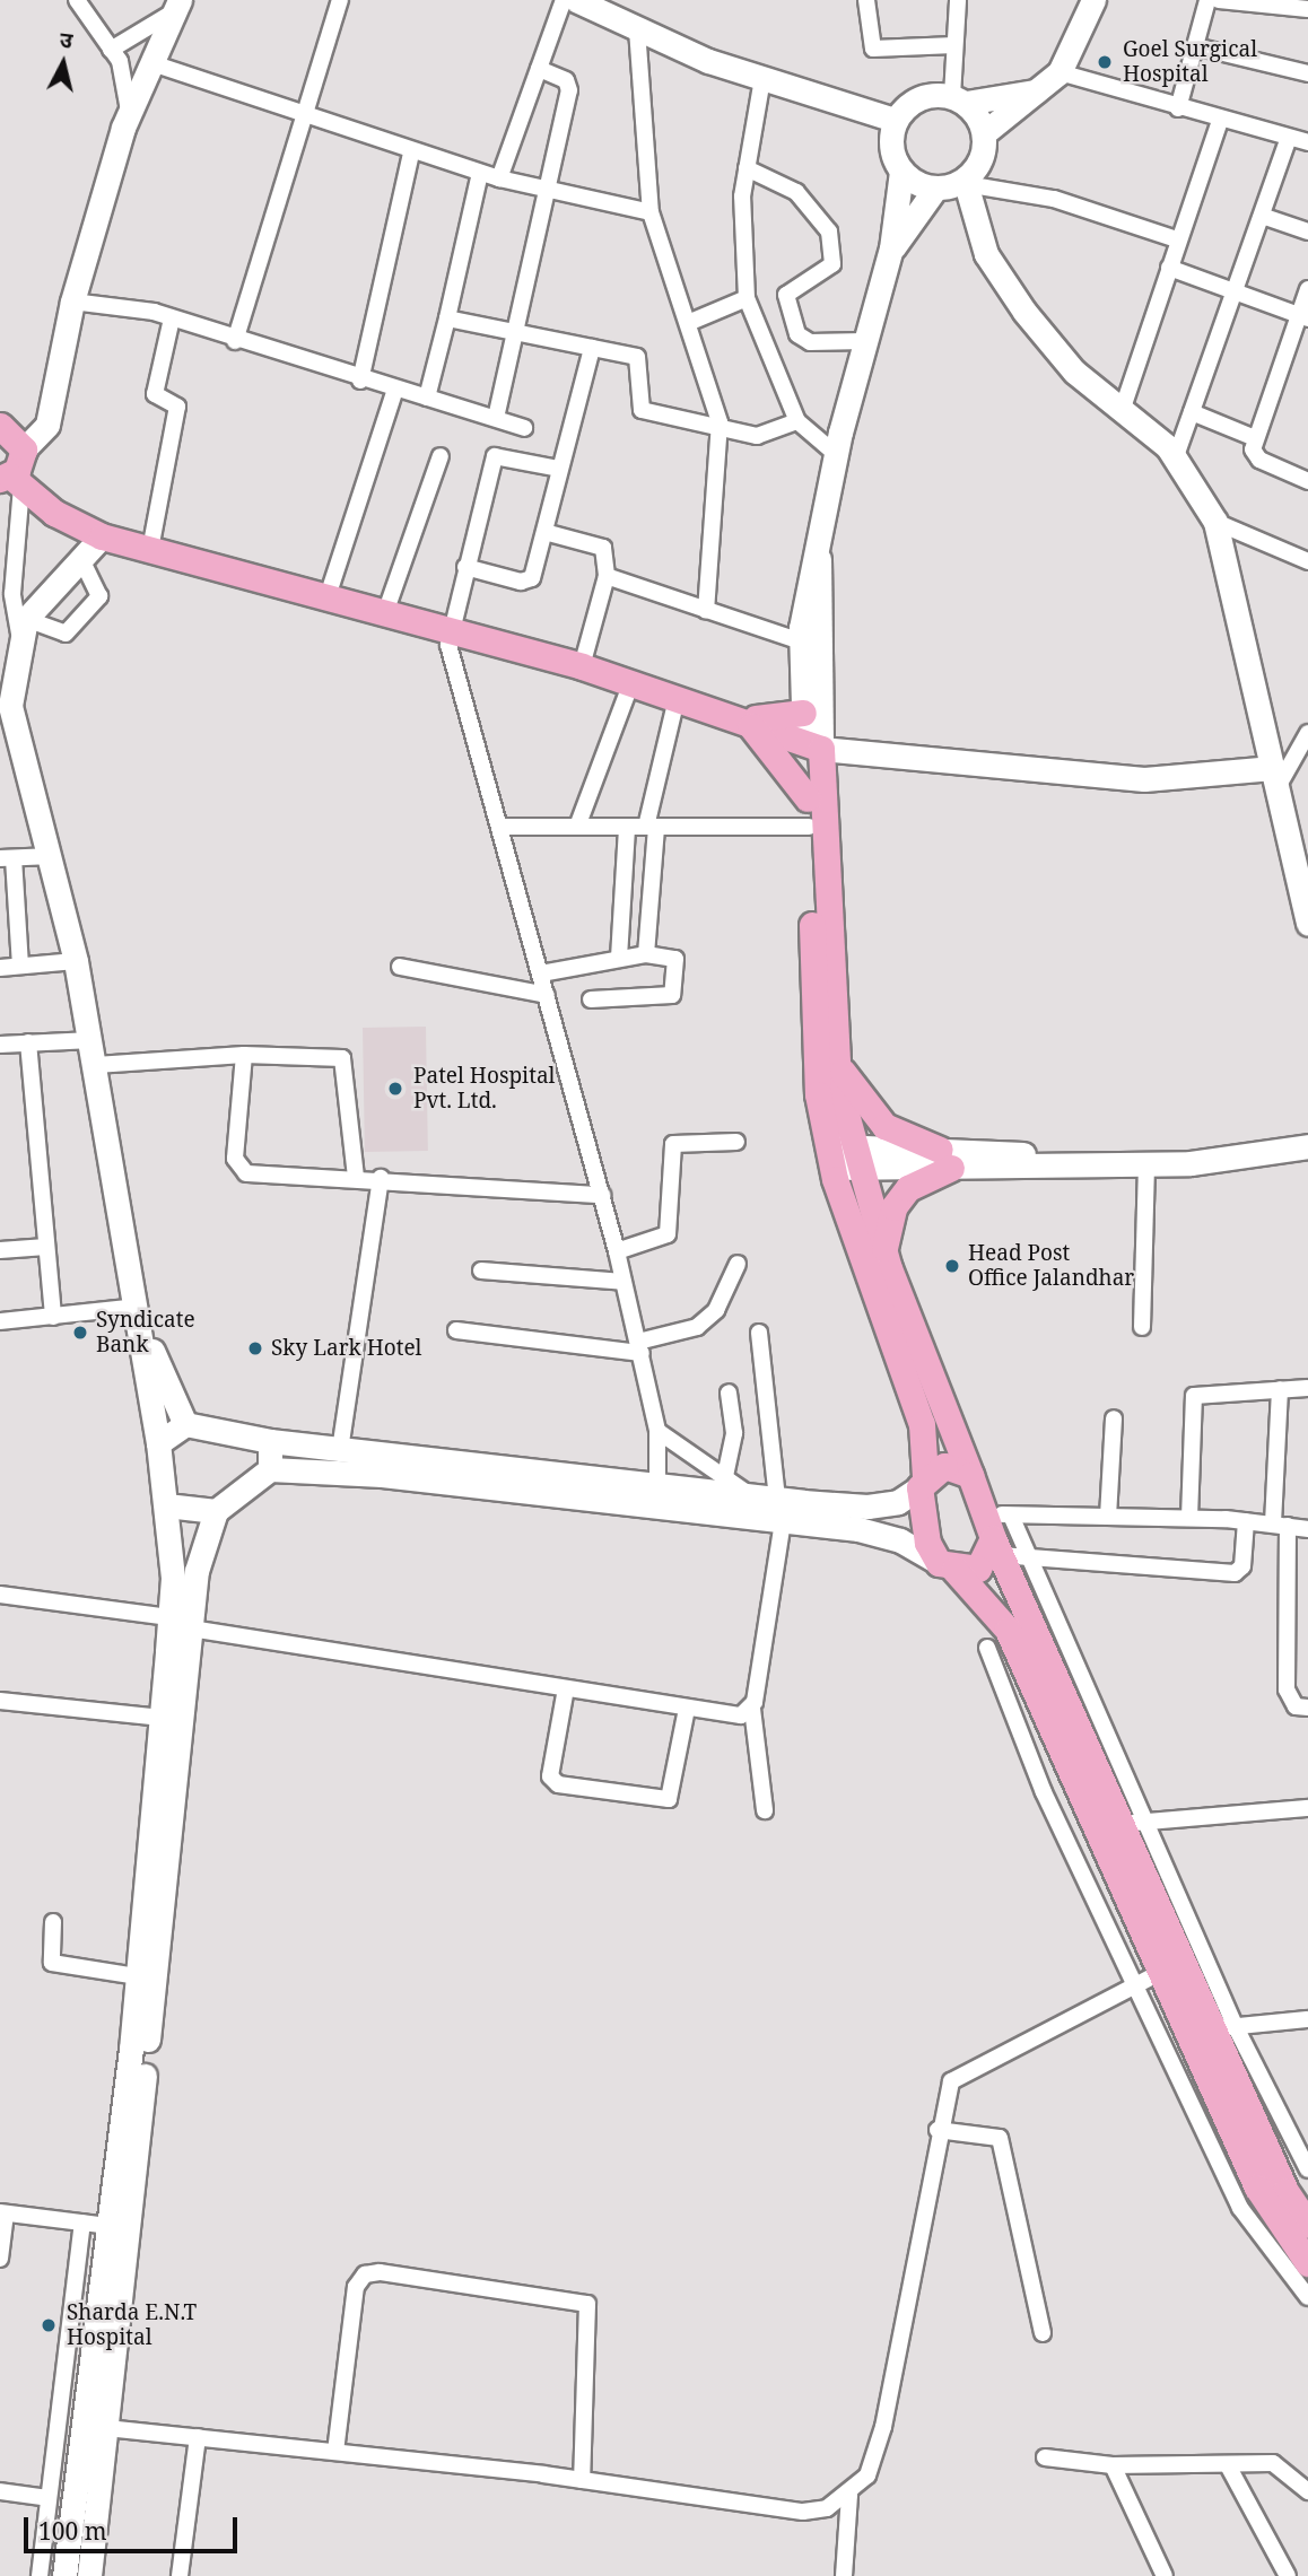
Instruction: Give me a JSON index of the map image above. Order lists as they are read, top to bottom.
{
  "places": [
    "Goel Surgical Hospital",
    "Patel Hospital Pvt. Ltd.",
    "Head Post Office Jalandhar",
    "Syndicate Bank",
    "Sky Lark Hotel",
    "Sharda E.N.T Hospital"
  ],
  "scale_bar": "100 m",
  "north": "top"
}
